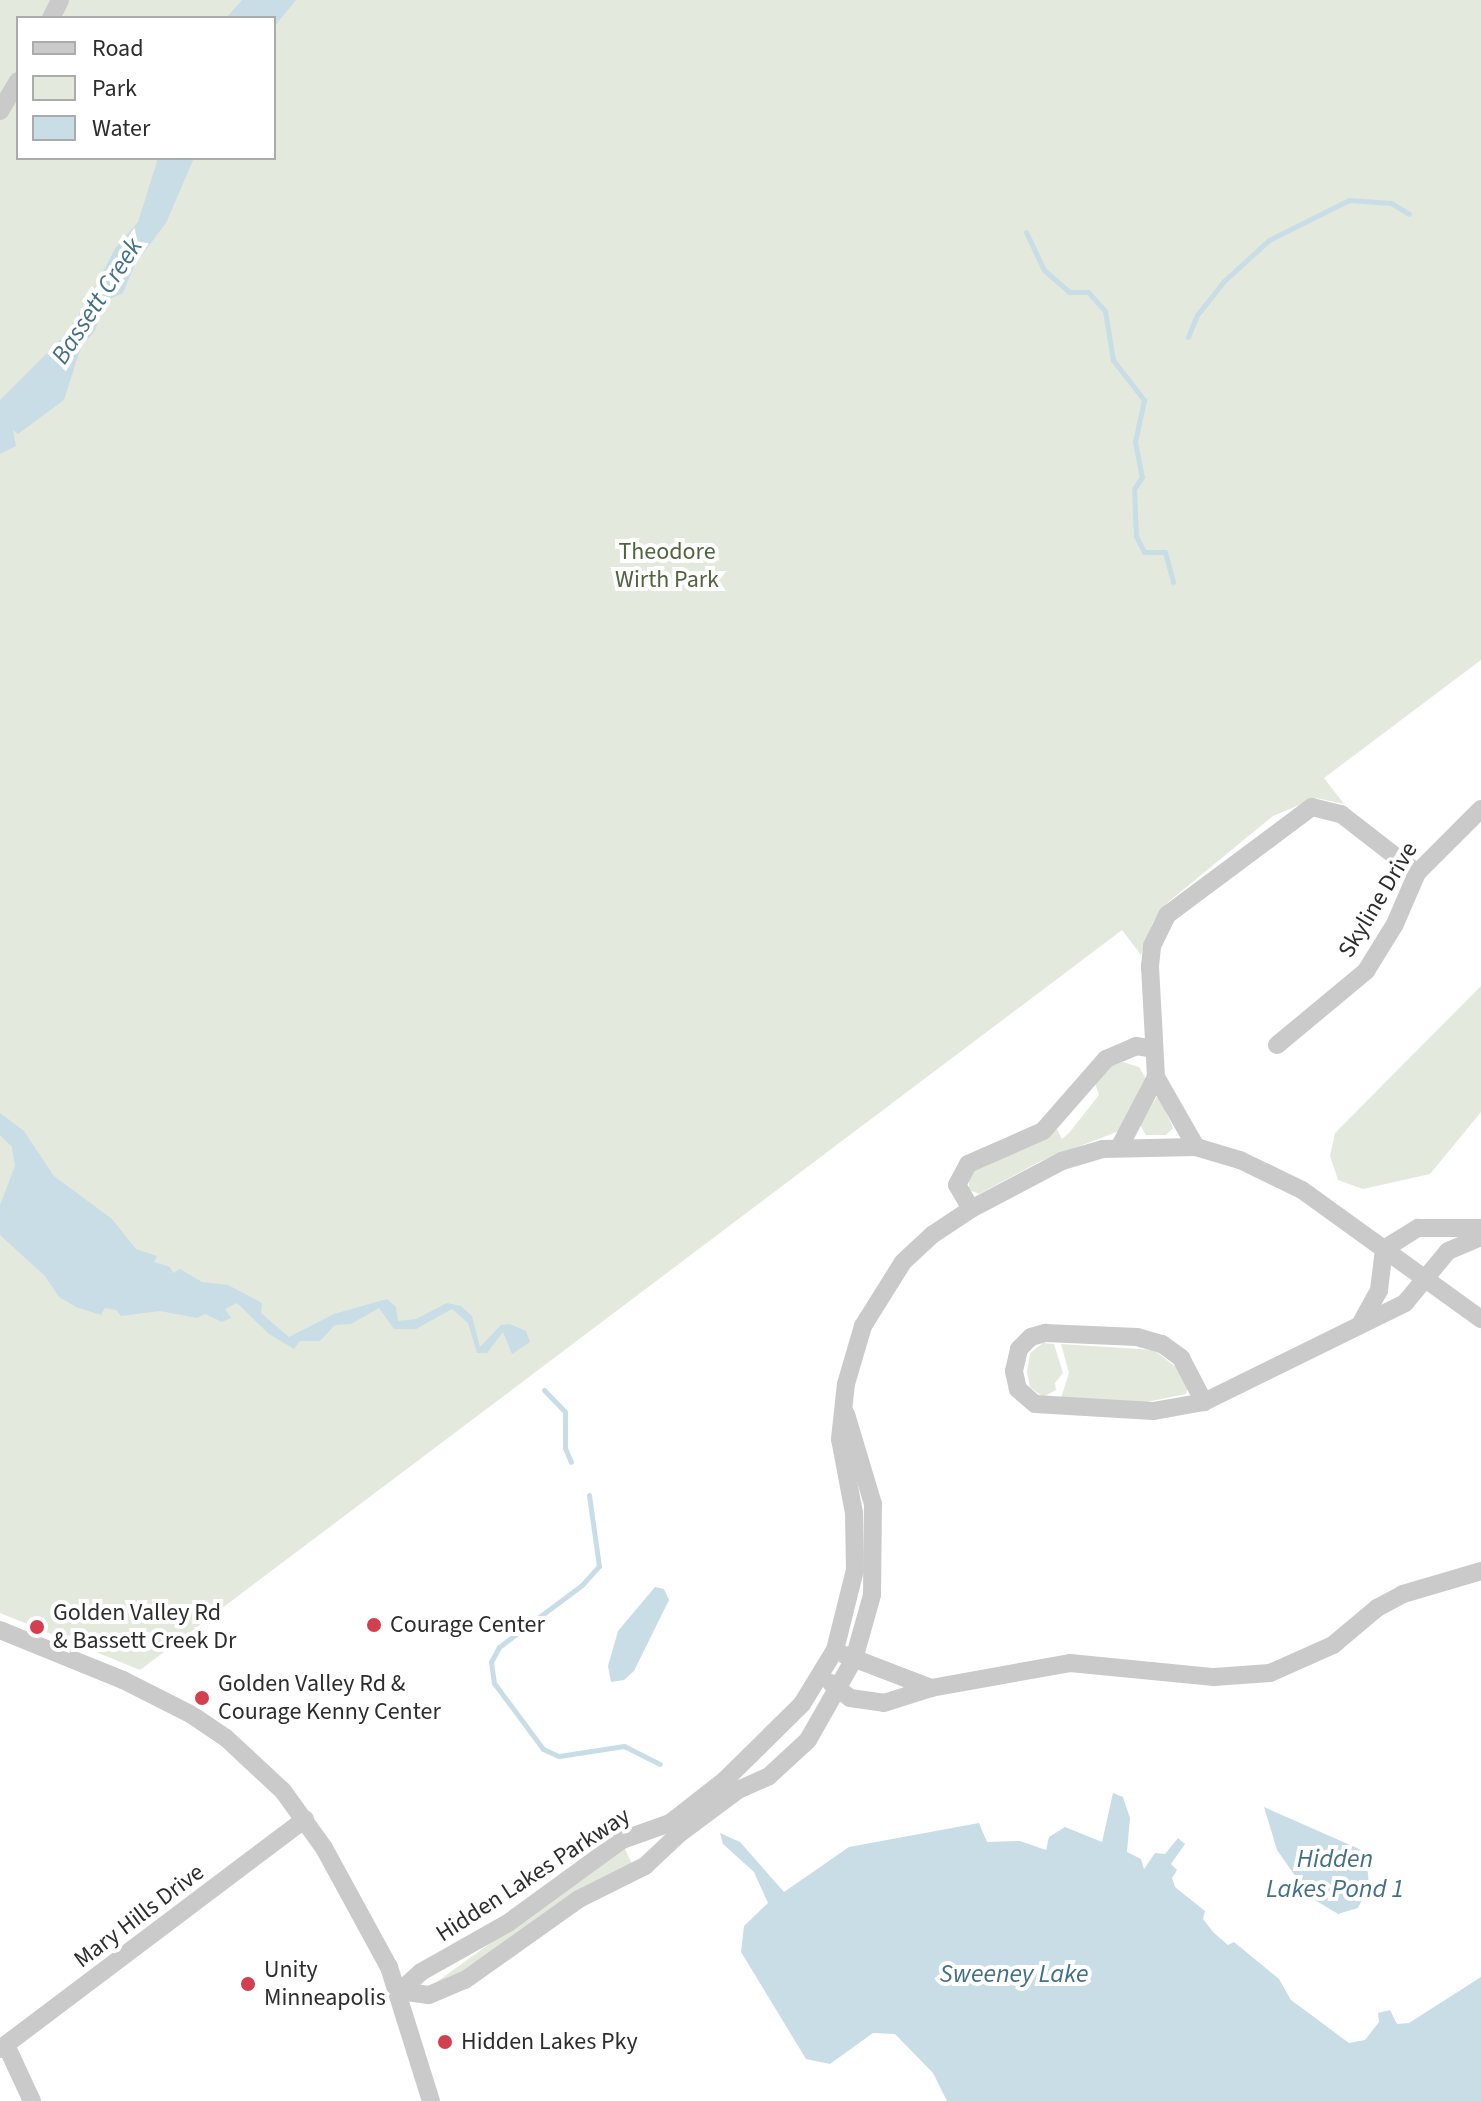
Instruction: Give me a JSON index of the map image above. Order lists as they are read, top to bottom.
{
  "streets": {
    "street": ["Skyline Drive", "Hidden Lakes Parkway", "Mary Hills Drive"]
  },
  "water": ["Bassett Creek", "Hidden Lakes Pond 1", "Sweeney Lake"],
  "parks": ["Theodore Wirth Park"],
  "places": [
    "Courage Center",
    "Golden Valley Rd & Bassett Creek Dr",
    "Golden Valley Rd & Courage Kenny Center",
    "Unity Minneapolis",
    "Hidden Lakes Pky"
  ],
  "legend": ["Road", "Park", "Water"]
}
